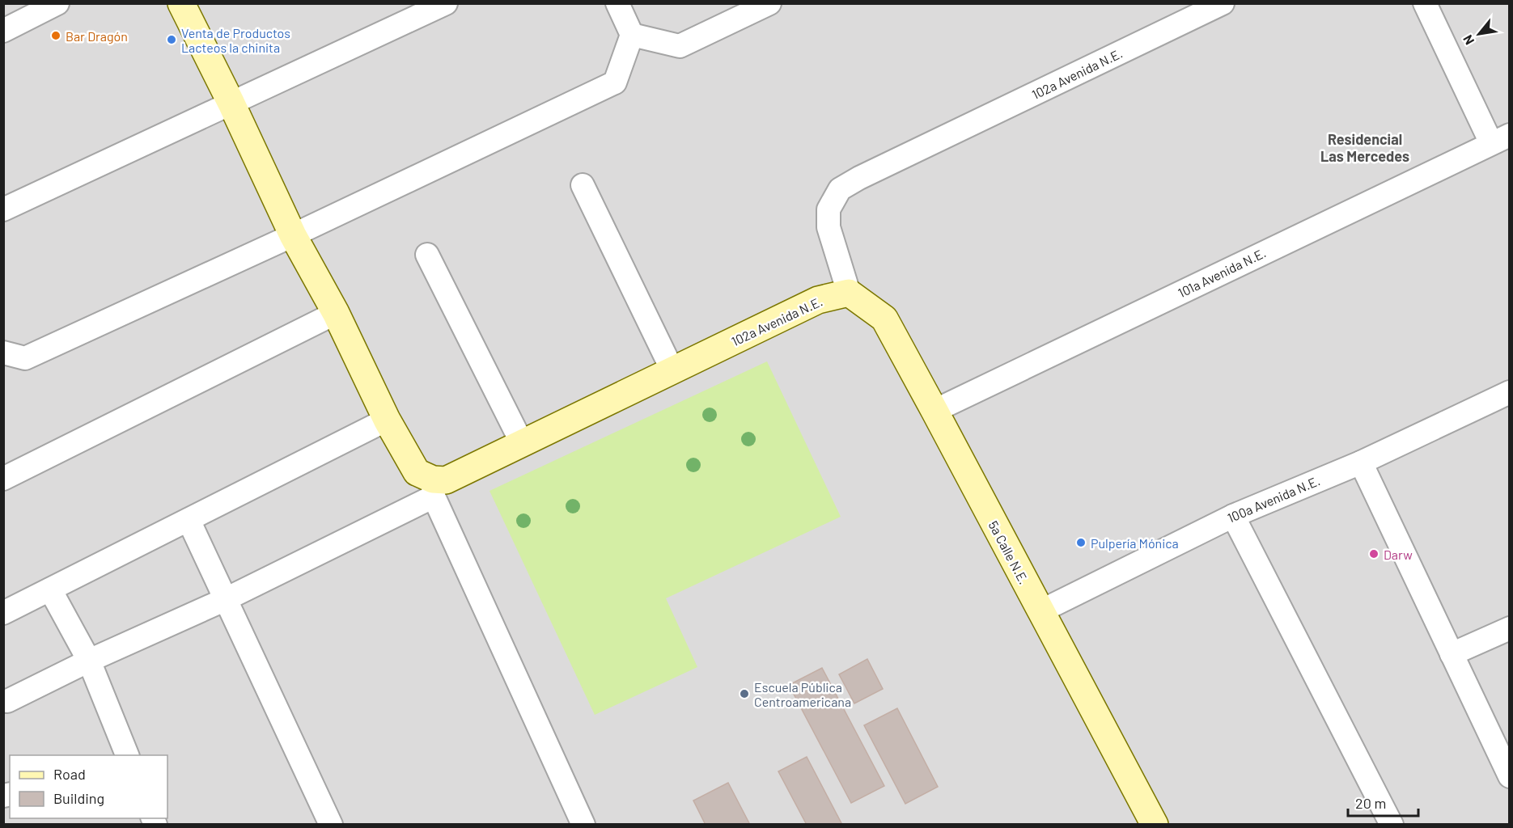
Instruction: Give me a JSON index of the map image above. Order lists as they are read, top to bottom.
{
  "streets": {
    "street": [
      "102a Avenida N.E.",
      "101a Avenida N.E.",
      "100a Avenida N.E.",
      "5a Calle N.E."
    ]
  },
  "crossings": [
    ["102a Avenida N.E.", "5a Calle N.E."],
    ["101a Avenida N.E.", "5a Calle N.E."],
    ["100a Avenida N.E.", "5a Calle N.E."]
  ],
  "districts": ["Residencial Las Mercedes"],
  "places": [
    "Bar Dragón",
    "Venta de Productos Lacteos la chinita",
    "Pulpería Mónica",
    "Darw",
    "Escuela Pública Centroamericana"
  ],
  "legend": ["Road", "Building"],
  "scale_bar": "20 m",
  "north": "bottom left"
}
